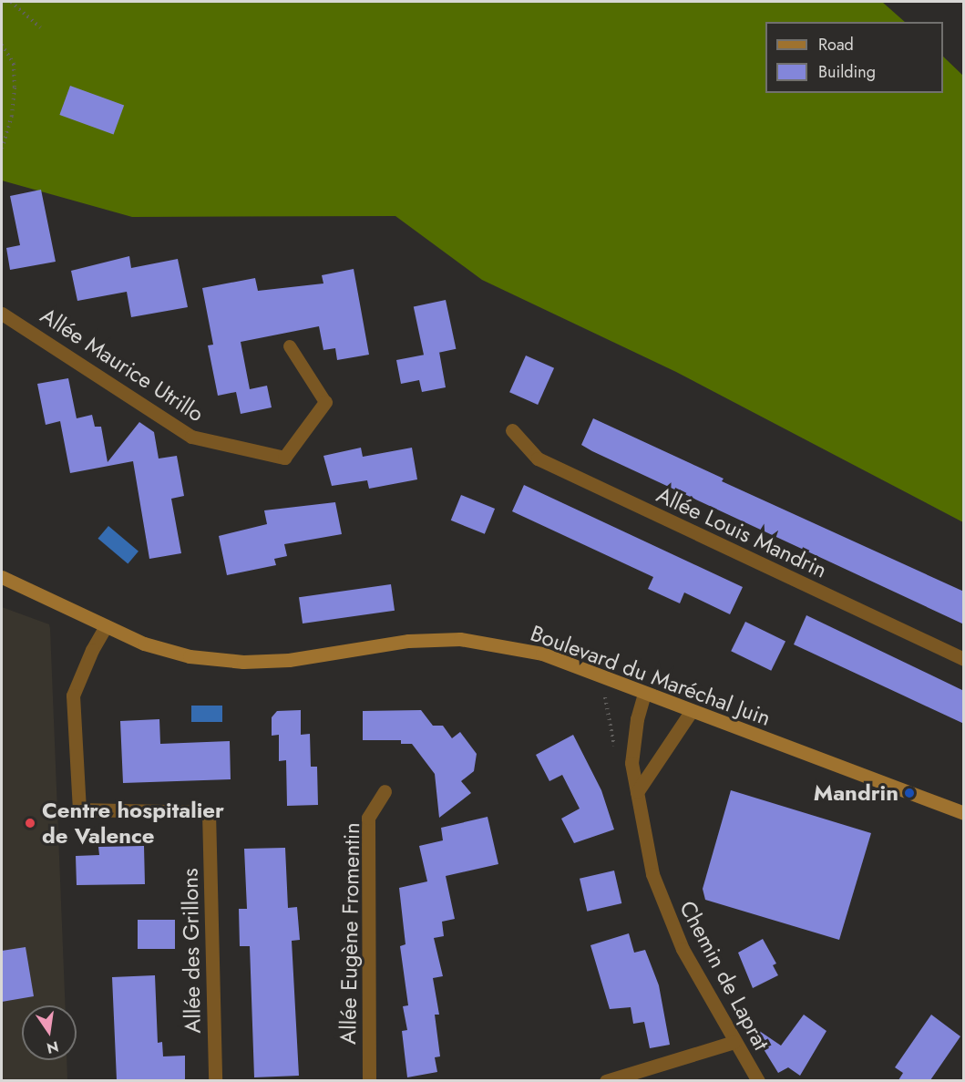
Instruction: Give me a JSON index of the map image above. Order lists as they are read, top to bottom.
{
  "streets": {
    "main road": ["Boulevard du Maréchal Juin"],
    "street": [
      "Allée Maurice Utrillo",
      "Allée Louis Mandrin",
      "Allée Eugène Fromentin",
      "Allée des Grillons",
      "Chemin de Laprat"
    ]
  },
  "crossings": [
    ["Boulevard du Maréchal Juin", "Allée des Grillons"],
    ["Boulevard du Maréchal Juin", "Chemin de Laprat"]
  ],
  "places": ["Mandrin", "Centre hospitalier de Valence"],
  "legend": ["Road", "Building"],
  "north": "bottom"
}
